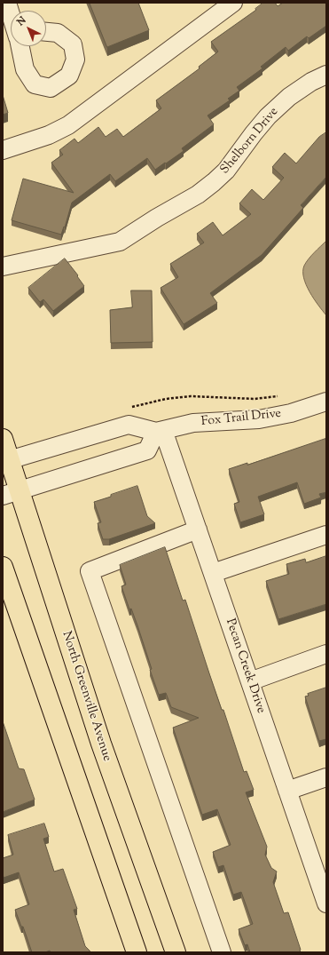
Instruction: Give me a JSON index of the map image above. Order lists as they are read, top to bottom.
{
  "streets": {
    "main road": ["North Greenville Avenue"],
    "street": ["Shelborn Drive", "Fox Trail Drive", "Pecan Creek Drive"]
  },
  "crossings": [
    ["Fox Trail Drive", "Pecan Creek Drive"],
    ["Fox Trail Drive", "North Greenville Avenue"]
  ],
  "north": "top left"
}
